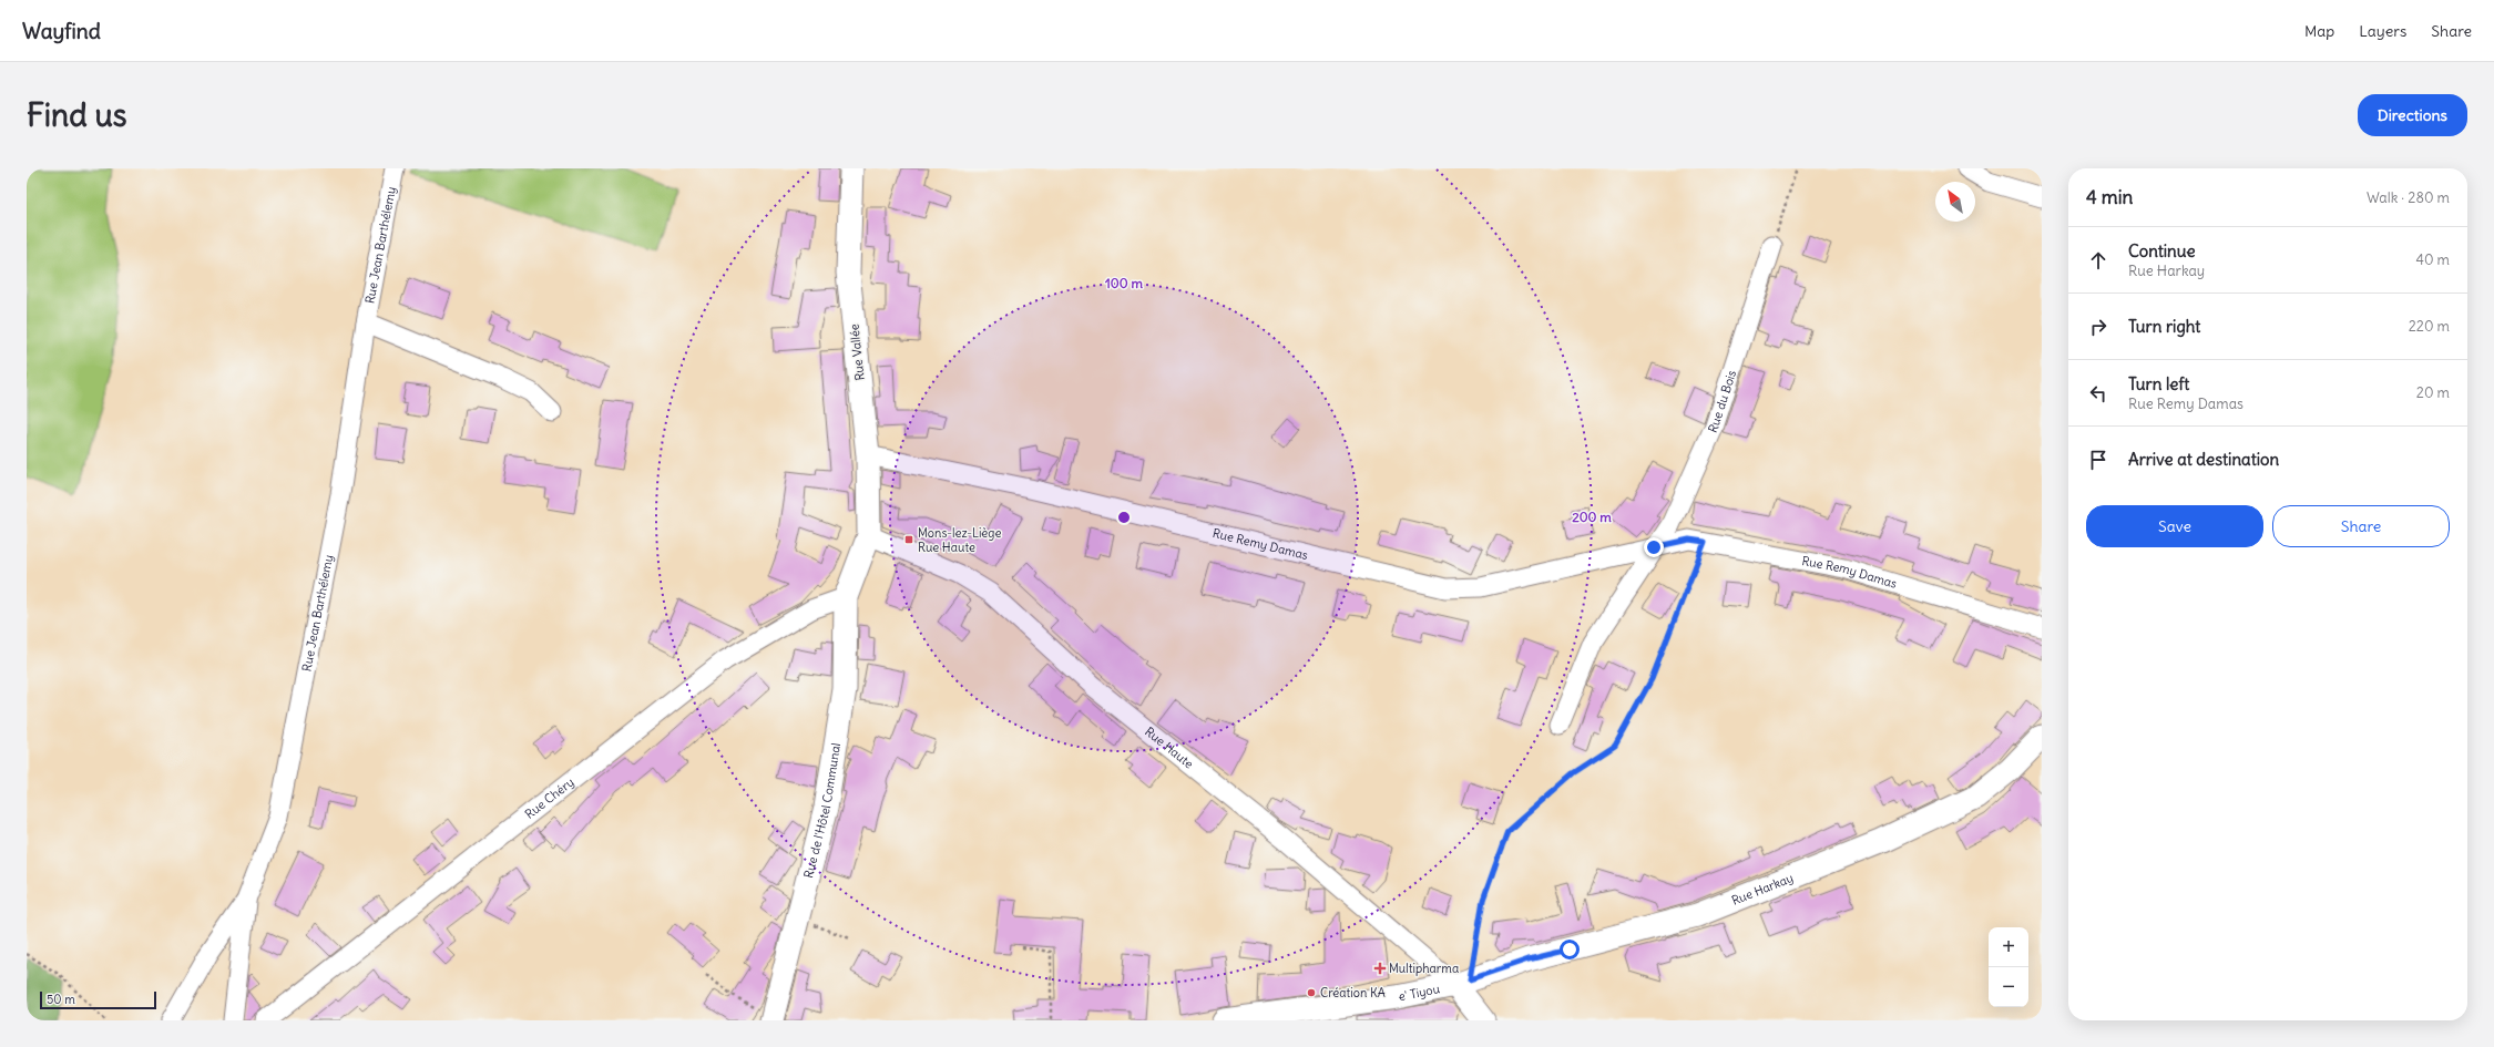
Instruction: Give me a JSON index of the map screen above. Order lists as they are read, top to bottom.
{
  "streets": {
    "street": [
      "Rue Jean Barthélemy",
      "Rue Vallée",
      "Rue du Bois",
      "Rue Remy Damas",
      "Rue Haute",
      "Rue Chéry",
      "Rue de l'Hôtel Communal",
      "Rue Harkay",
      "e' Tiyou"
    ]
  },
  "crossings": [
    ["Rue Vallée", "Rue Remy Damas"],
    ["Rue Vallée", "Rue Haute"],
    ["Rue Vallée", "Rue de l'Hôtel Communal"],
    ["Rue du Bois", "Rue Remy Damas"],
    ["Rue Haute", "Rue de l'Hôtel Communal"],
    ["Rue Haute", "Rue Harkay"],
    ["Rue Haute", "e' Tiyou"],
    ["Rue Chéry", "Rue de l'Hôtel Communal"],
    ["Rue Harkay", "e' Tiyou"]
  ],
  "places": {
    "transit": ["Mons-lez-Liège Rue Haute"],
    "health": ["Multipharma"],
    "other": ["Création KA"]
  },
  "scale_bar": "50 m",
  "north": "top left",
  "page": {
    "header": "Wayfind",
    "nav": ["Map", "Layers", "Share"],
    "buttons": [
      "Directions",
      ["Save", "Share"]
    ],
    "title": "Find us",
    "heading": ["4 min", "Walk · 280 m"],
    "list": [
      ["Continue", "Rue Harkay", "40 m"],
      ["Turn right", "220 m"],
      ["Turn left", "Rue Remy Damas", "20 m"],
      "Arrive at destination"
    ],
    "map_buttons": ["+", "−"],
    "scale": "50 m"
  },
  "rings": ["100 m", "200 m"]
}
